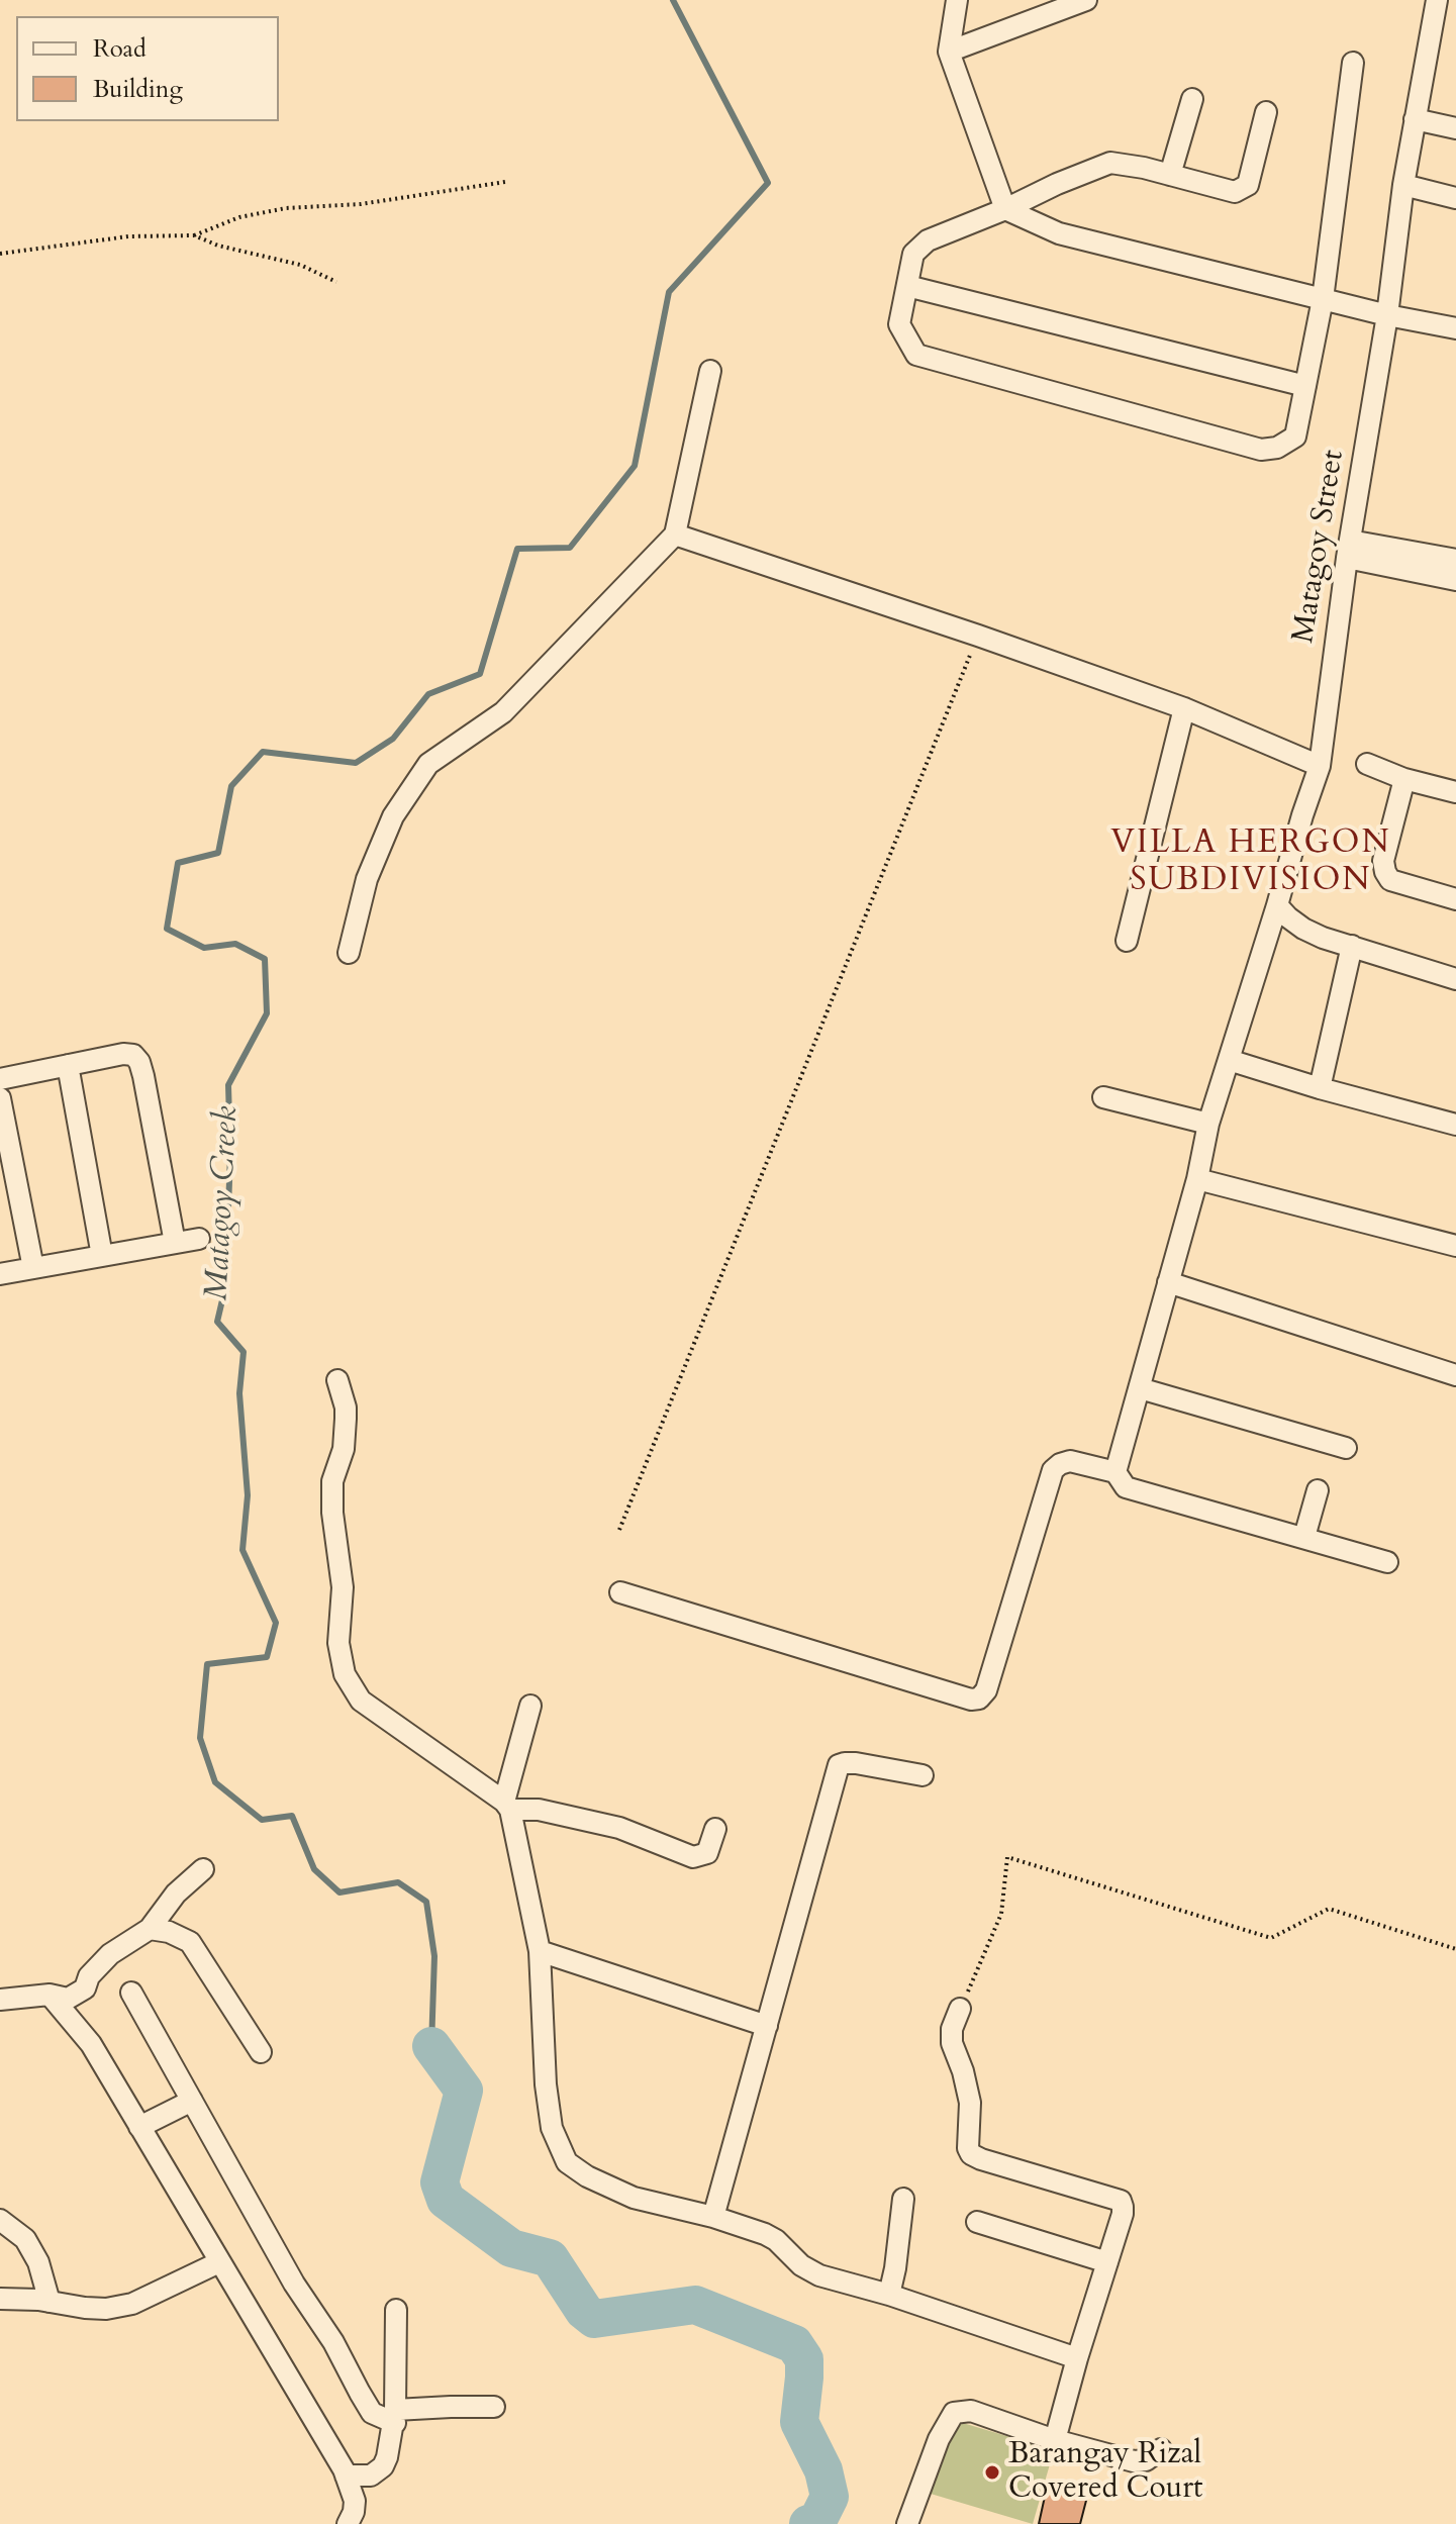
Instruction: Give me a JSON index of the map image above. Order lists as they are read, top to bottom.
{
  "streets": {
    "street": ["Matagoy Street"]
  },
  "districts": ["VILLA HERGON SUBDIVISION"],
  "water": ["Matagoy Creek"],
  "places": ["Barangay Rizal Covered Court"],
  "legend": ["Road", "Building"]
}
